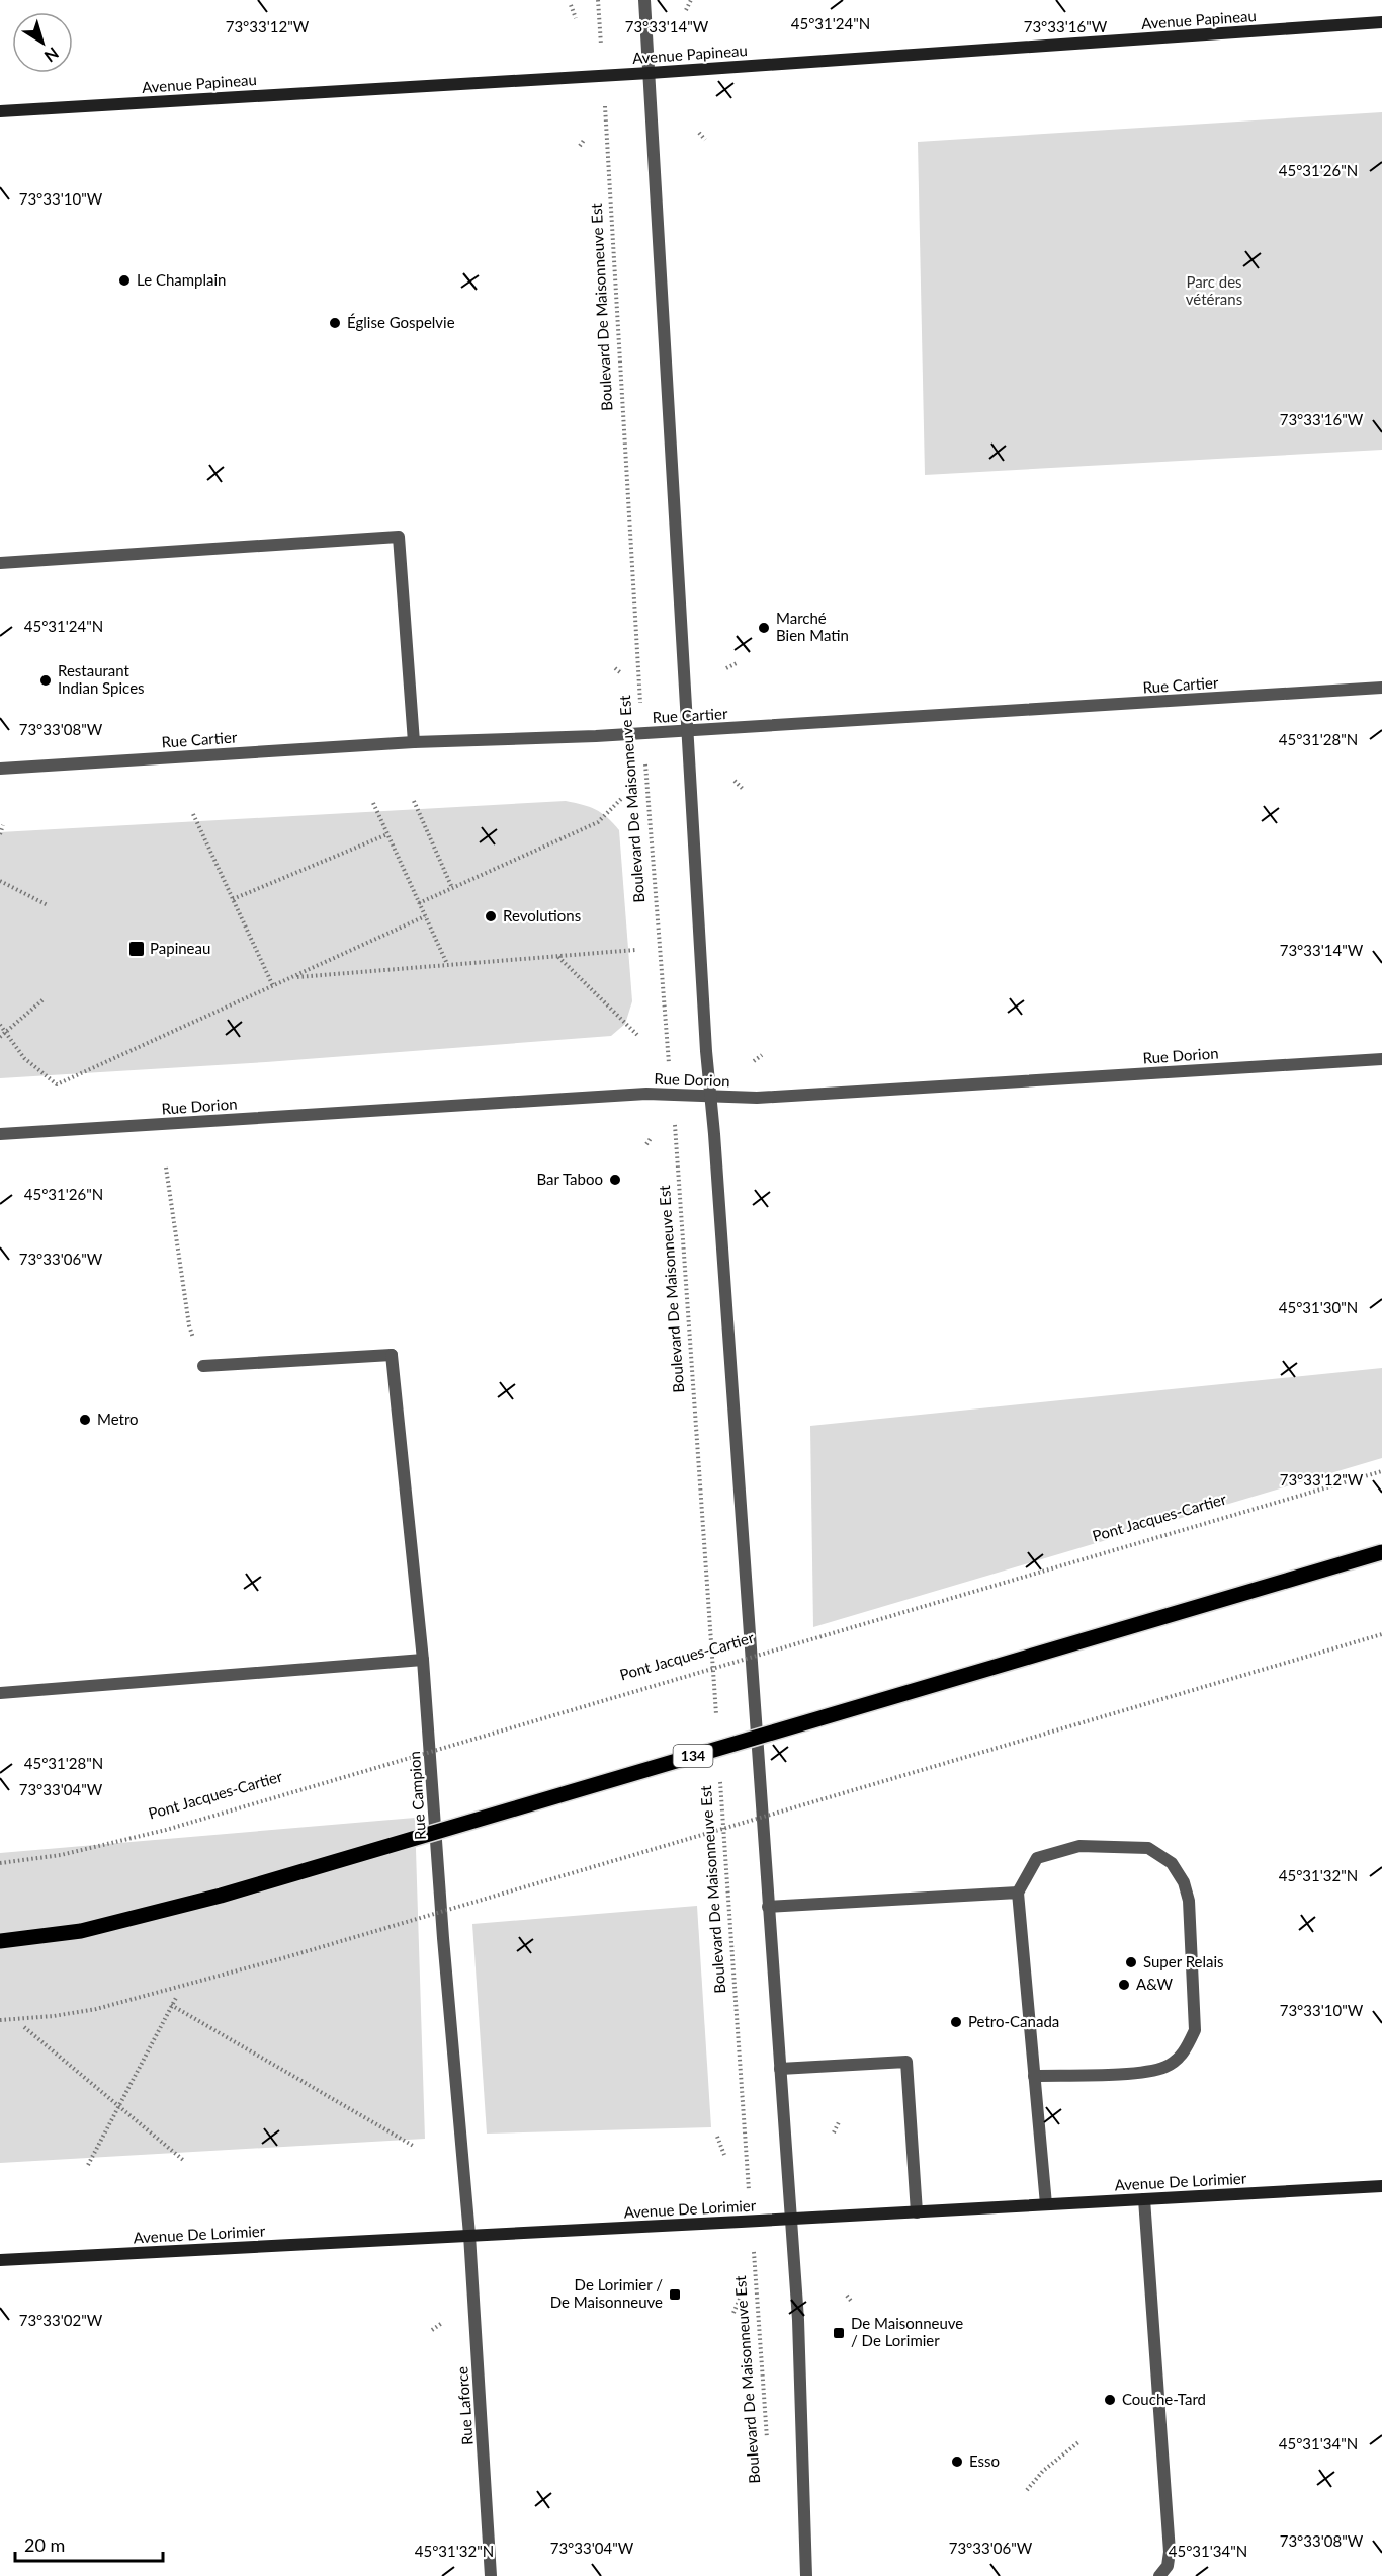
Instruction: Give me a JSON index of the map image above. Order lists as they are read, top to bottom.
{
  "streets": {
    "main road": ["Avenue Papineau", "134", "Avenue De Lorimier"],
    "street": [
      "Rue Cartier",
      "Rue Dorion",
      "Rue Campion",
      "Rue Laforce"
    ],
    "path": ["Boulevard De Maisonneuve Est", "Pont Jacques-Cartier"]
  },
  "crossings": [
    ["Avenue Papineau", "Boulevard De Maisonneuve Est"],
    ["Boulevard De Maisonneuve Est", "Rue Cartier"],
    ["Boulevard De Maisonneuve Est", "Rue Dorion"],
    ["Boulevard De Maisonneuve Est", "Avenue De Lorimier"],
    ["Rue Campion", "Avenue De Lorimier"],
    ["Rue Campion", "Rue Laforce"],
    ["Avenue De Lorimier", "Rue Laforce"]
  ],
  "parks": ["Parc des vétérans"],
  "places": {
    "other": [
      "Le Champlain",
      "Église Gospelvie",
      "Marché Bien Matin",
      "Restaurant Indian Spices",
      "Revolutions",
      "Bar Taboo",
      "Metro",
      "Super Relais",
      "A&W",
      "Petro-Canada",
      "Couche-Tard",
      "Esso"
    ],
    "transit": ["Papineau", "De Lorimier / De Maisonneuve", "De Maisonneuve / De Lorimier"]
  },
  "scale_bar": "20 m",
  "north": "bottom right",
  "coordinates": [
    "45°31'24\"N",
    "73°33'12\"W",
    "73°33'14\"W",
    "73°33'16\"W",
    "45°31'26\"N",
    "73°33'10\"W",
    "73°33'08\"W",
    "45°31'28\"N",
    "73°33'06\"W",
    "45°31'30\"N",
    "73°33'04\"W",
    "45°31'32\"N",
    "73°33'02\"W",
    "45°31'34\"N"
  ]
}
